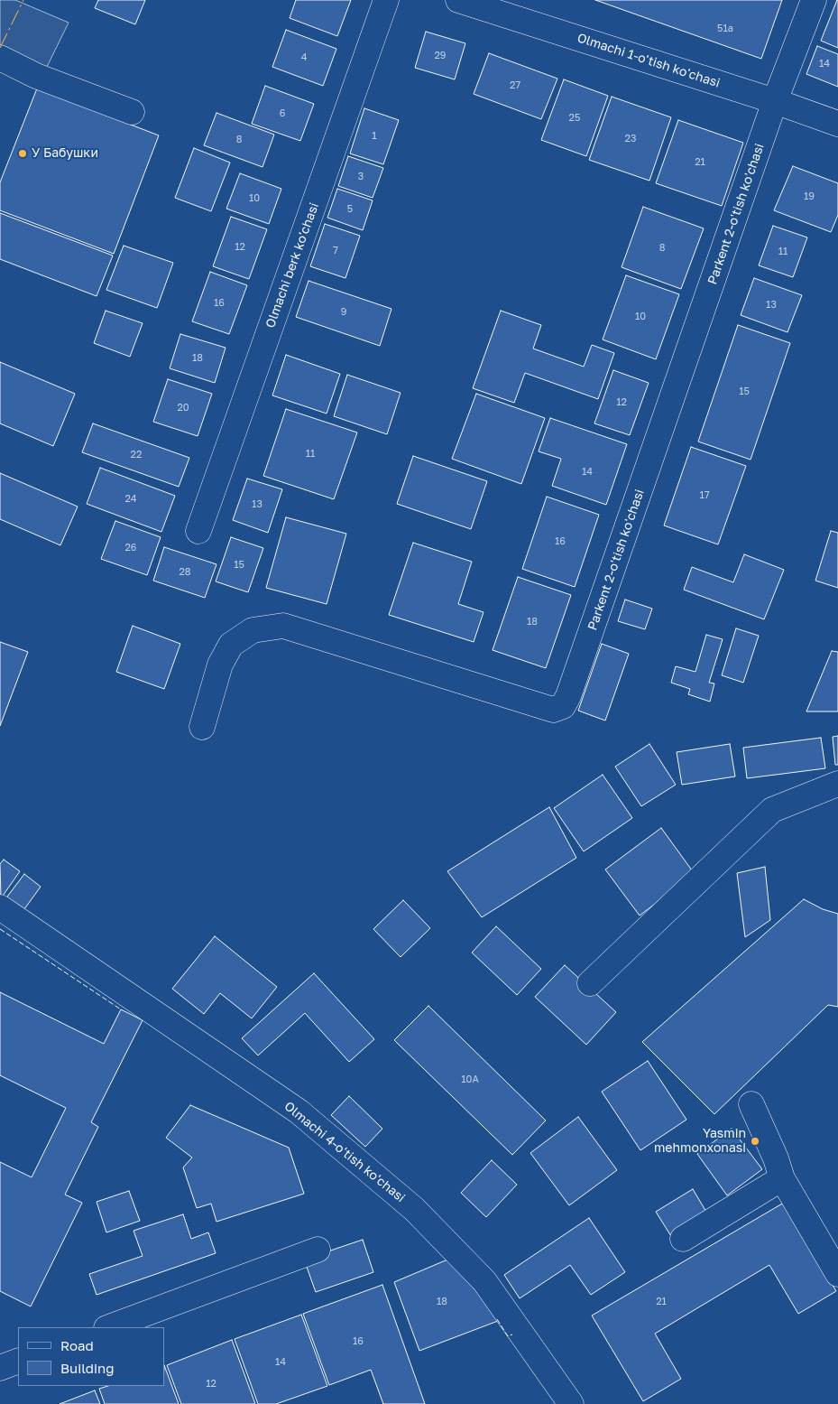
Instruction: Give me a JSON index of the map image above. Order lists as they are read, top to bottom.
{
  "streets": {
    "street": [
      "Olmachi 1-o'tish ko'chasi",
      "Parkent 2-o'tish ko'chasi",
      "Olmachi berk ko'chasi",
      "Olmachi 4-o'tish ko'chasi"
    ]
  },
  "crossings": [
    ["Olmachi 1-o'tish ko'chasi", "Parkent 2-o'tish ko'chasi"]
  ],
  "places": ["У Бабушки", "Yasmin mehmonxonasi"],
  "house_numbers": [
    "51a",
    "29",
    "4",
    "14",
    "27",
    "6",
    "25",
    "1",
    "23",
    "8",
    "21",
    "3",
    "19",
    "10",
    "5",
    "12",
    "8",
    "7",
    "11",
    "16",
    "13",
    "9",
    "10",
    "18",
    "15",
    "12",
    "20",
    "11",
    "22",
    "14",
    "17",
    "24",
    "13",
    "16",
    "26",
    "15",
    "28",
    "18",
    "10А",
    "18",
    "21",
    "16",
    "14",
    "12"
  ],
  "legend": ["Road", "Building"]
}
